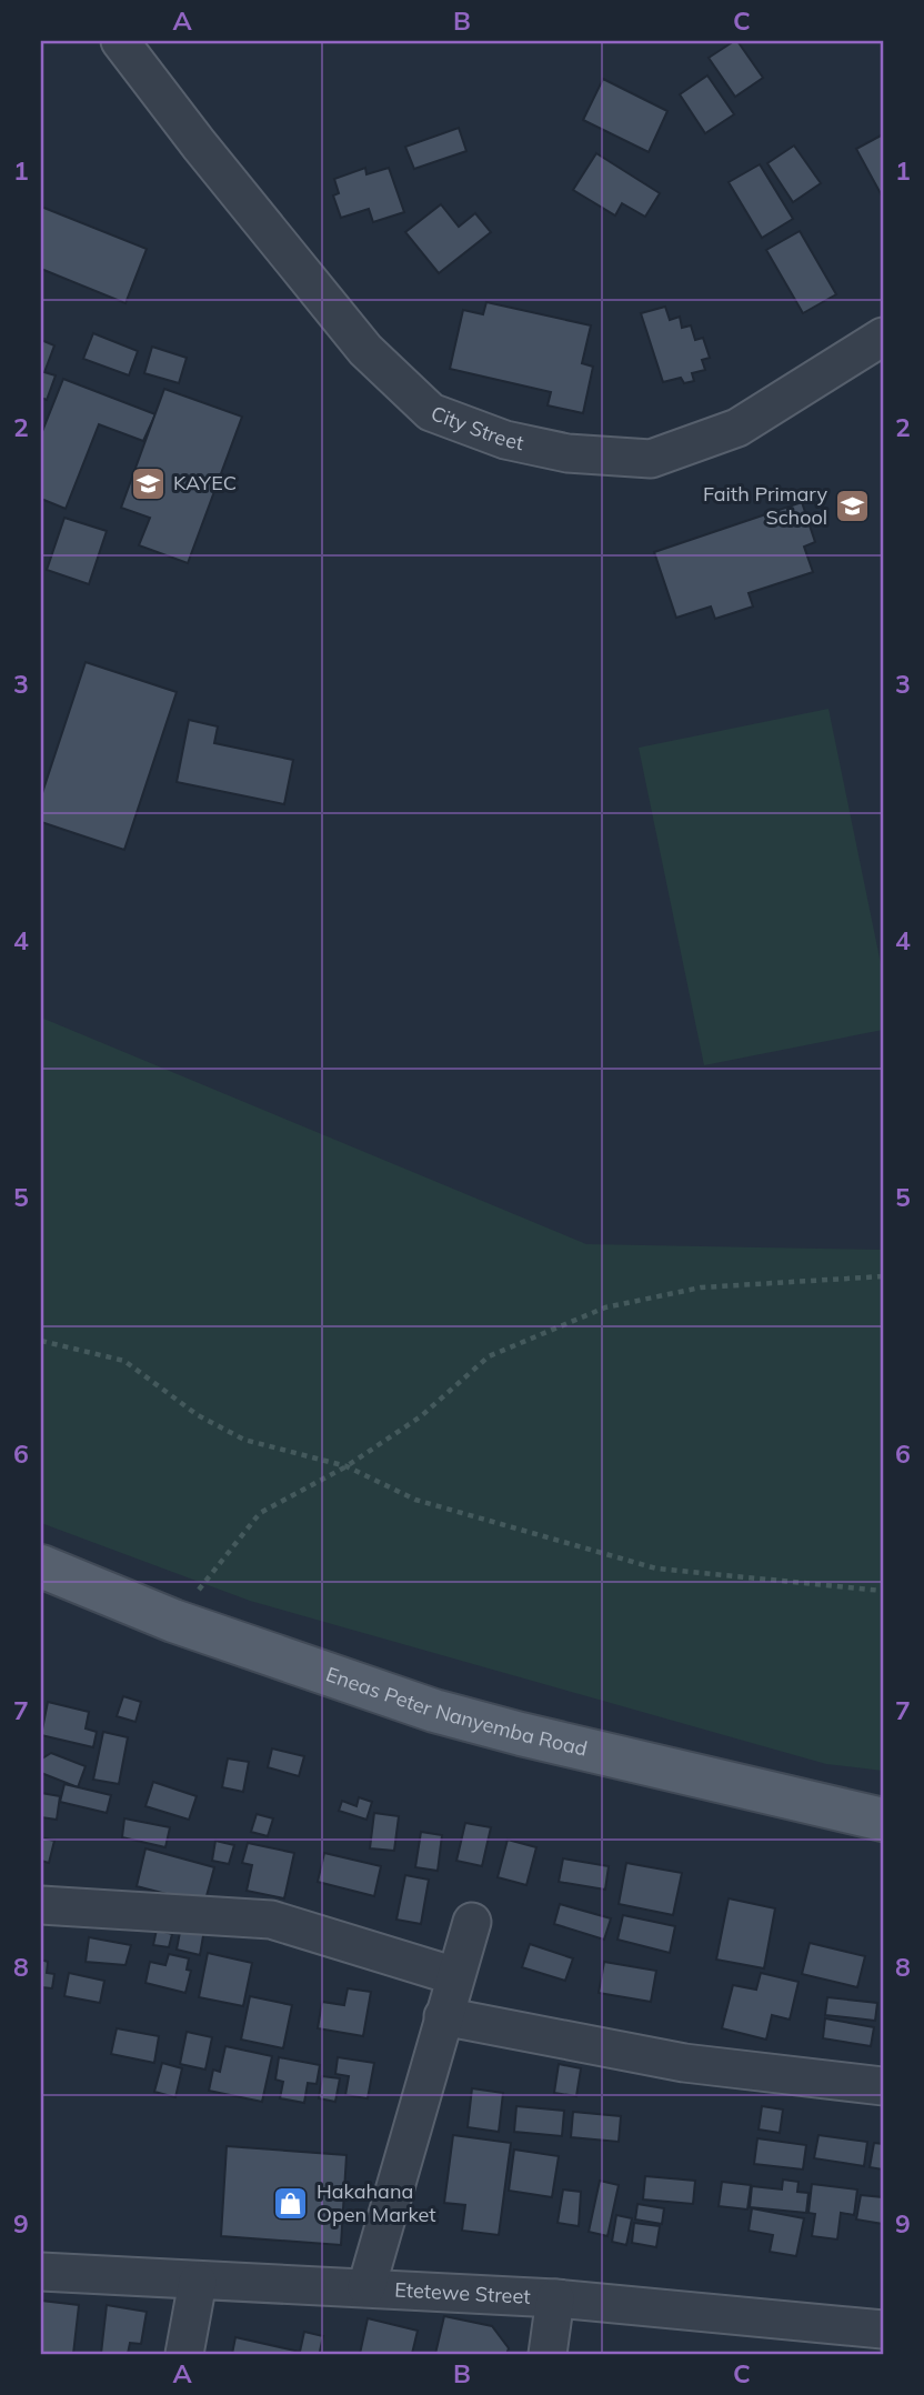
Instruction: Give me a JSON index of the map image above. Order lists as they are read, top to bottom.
{
  "streets": {
    "main road": ["Eneas Peter Nanyemba Road"],
    "street": ["City Street", "Etetewe Street"]
  },
  "places": {
    "school or university": ["KAYEC", "Faith Primary School"],
    "shop": ["Hakahana Open Market"]
  },
  "grid": {
    "columns": ["A", "B", "C"],
    "rows": [
      "1",
      "2",
      "3",
      "4",
      "5",
      "6",
      "7",
      "8",
      "9"
    ]
  }
}
